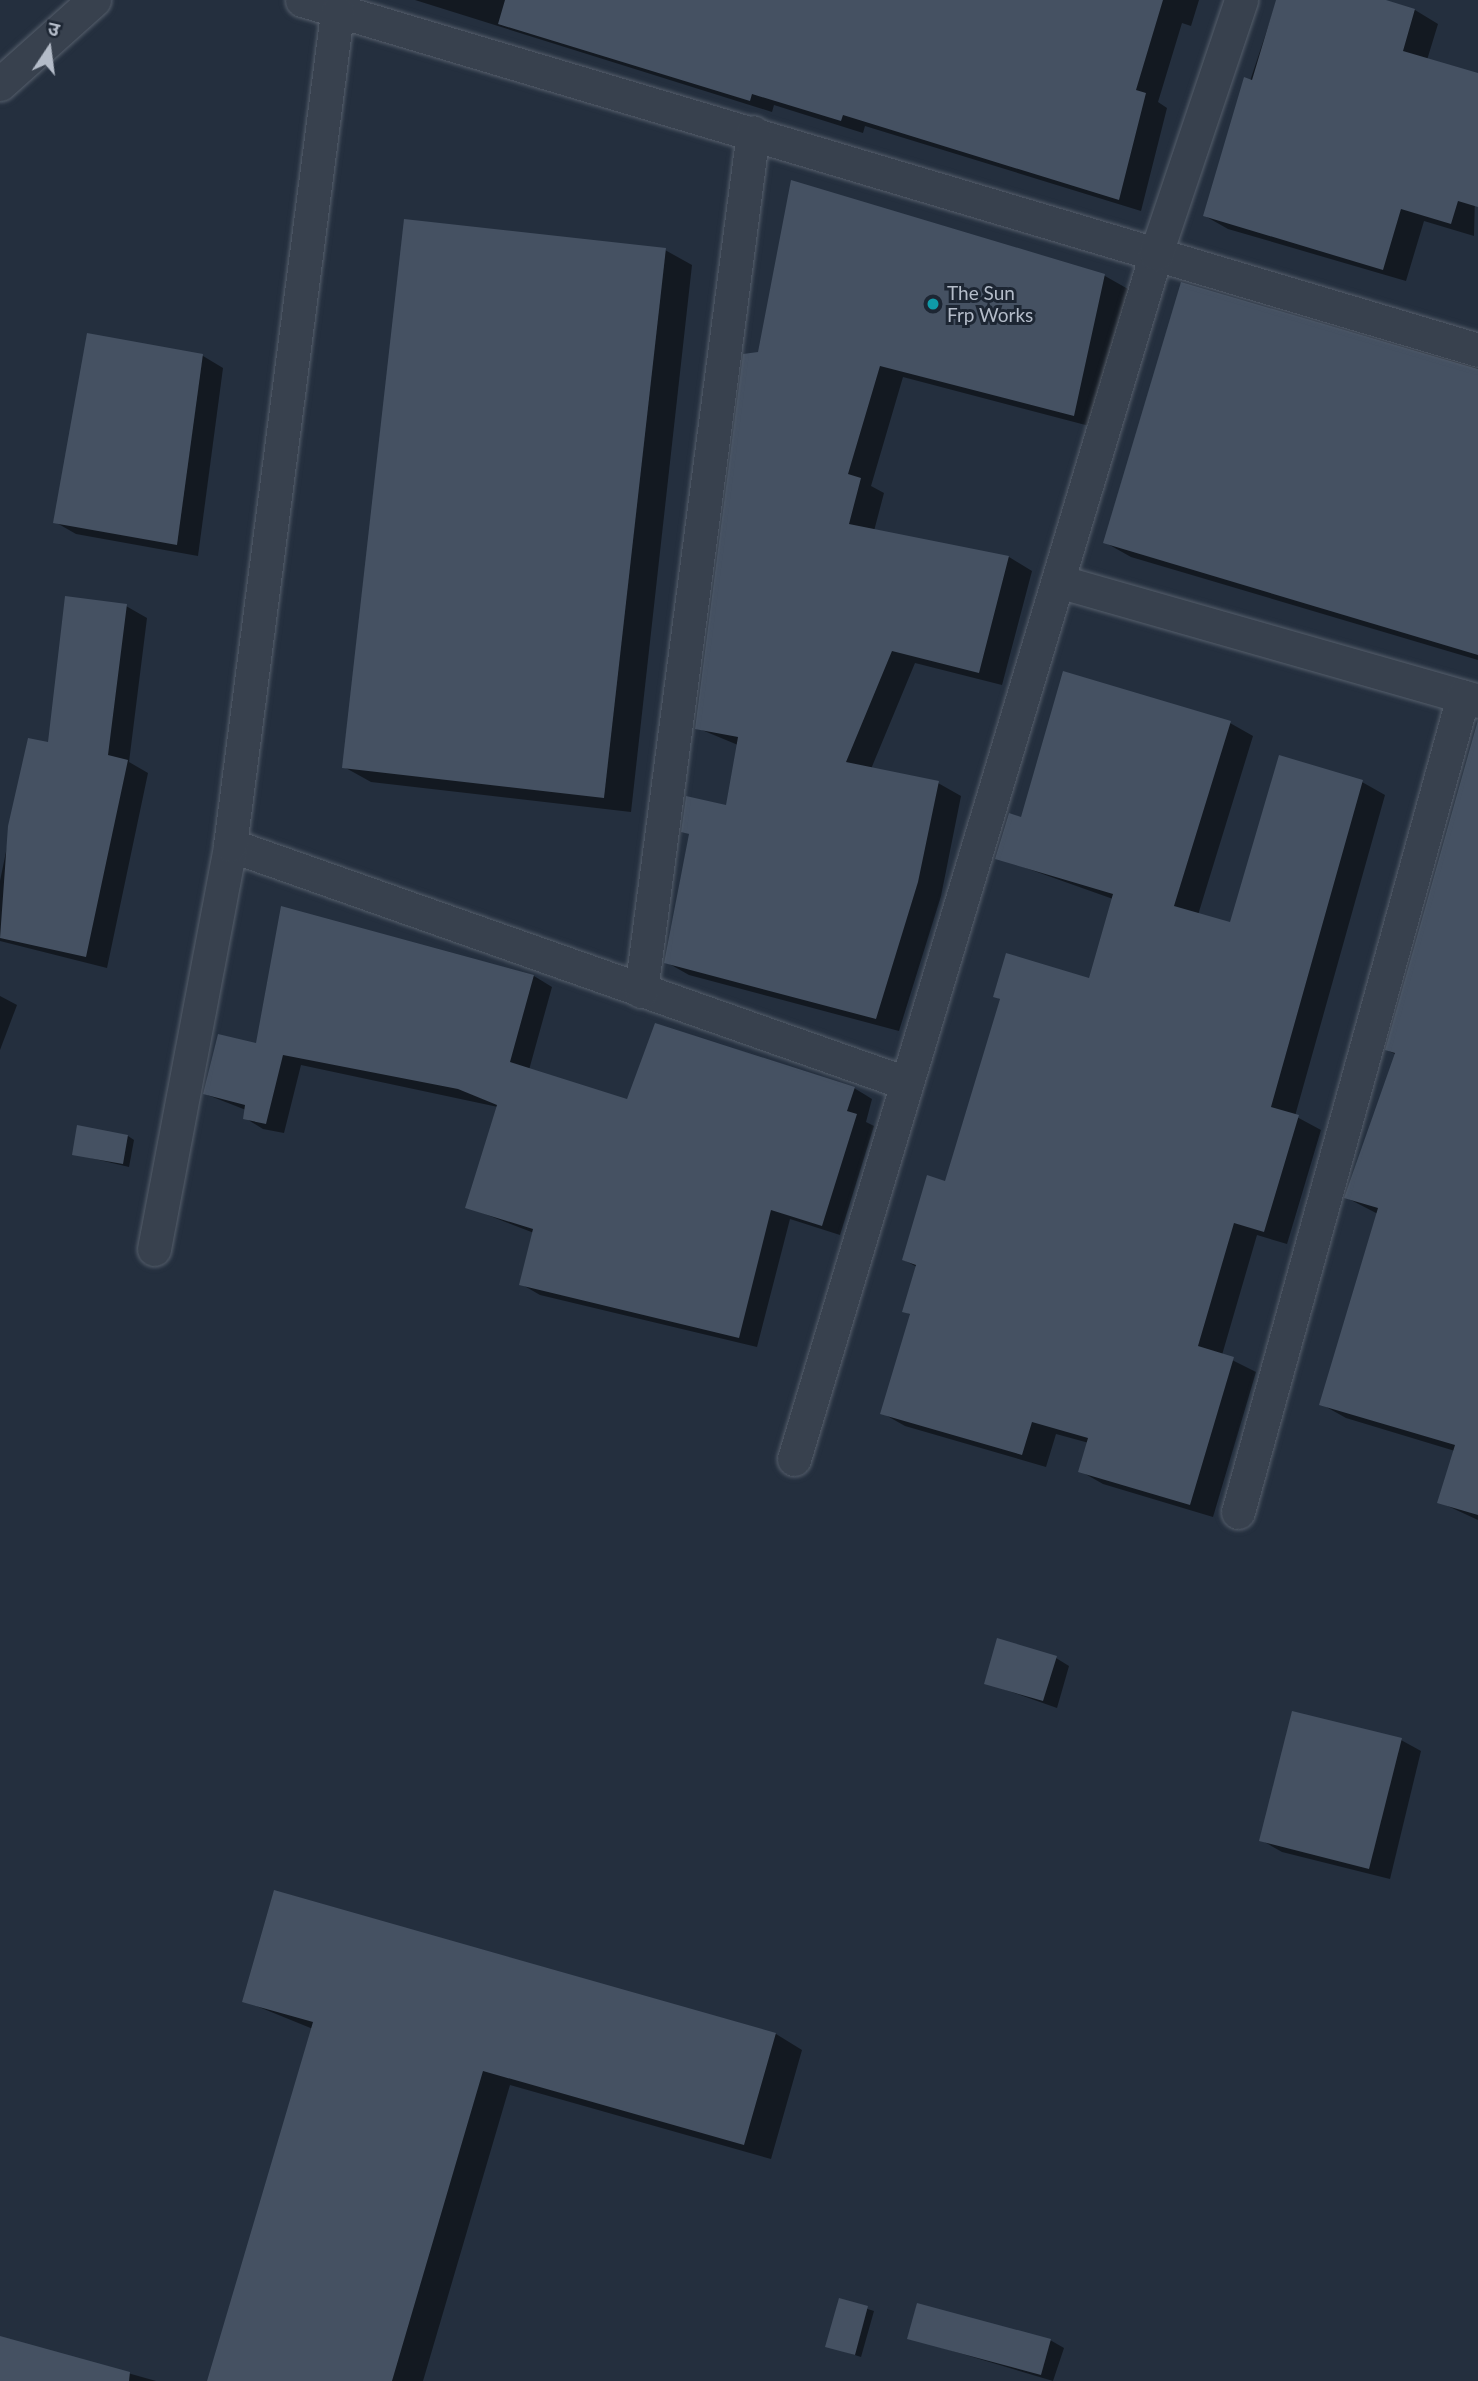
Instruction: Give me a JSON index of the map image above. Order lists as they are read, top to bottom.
{
  "places": ["The Sun Frp Works"],
  "north": "top"
}
